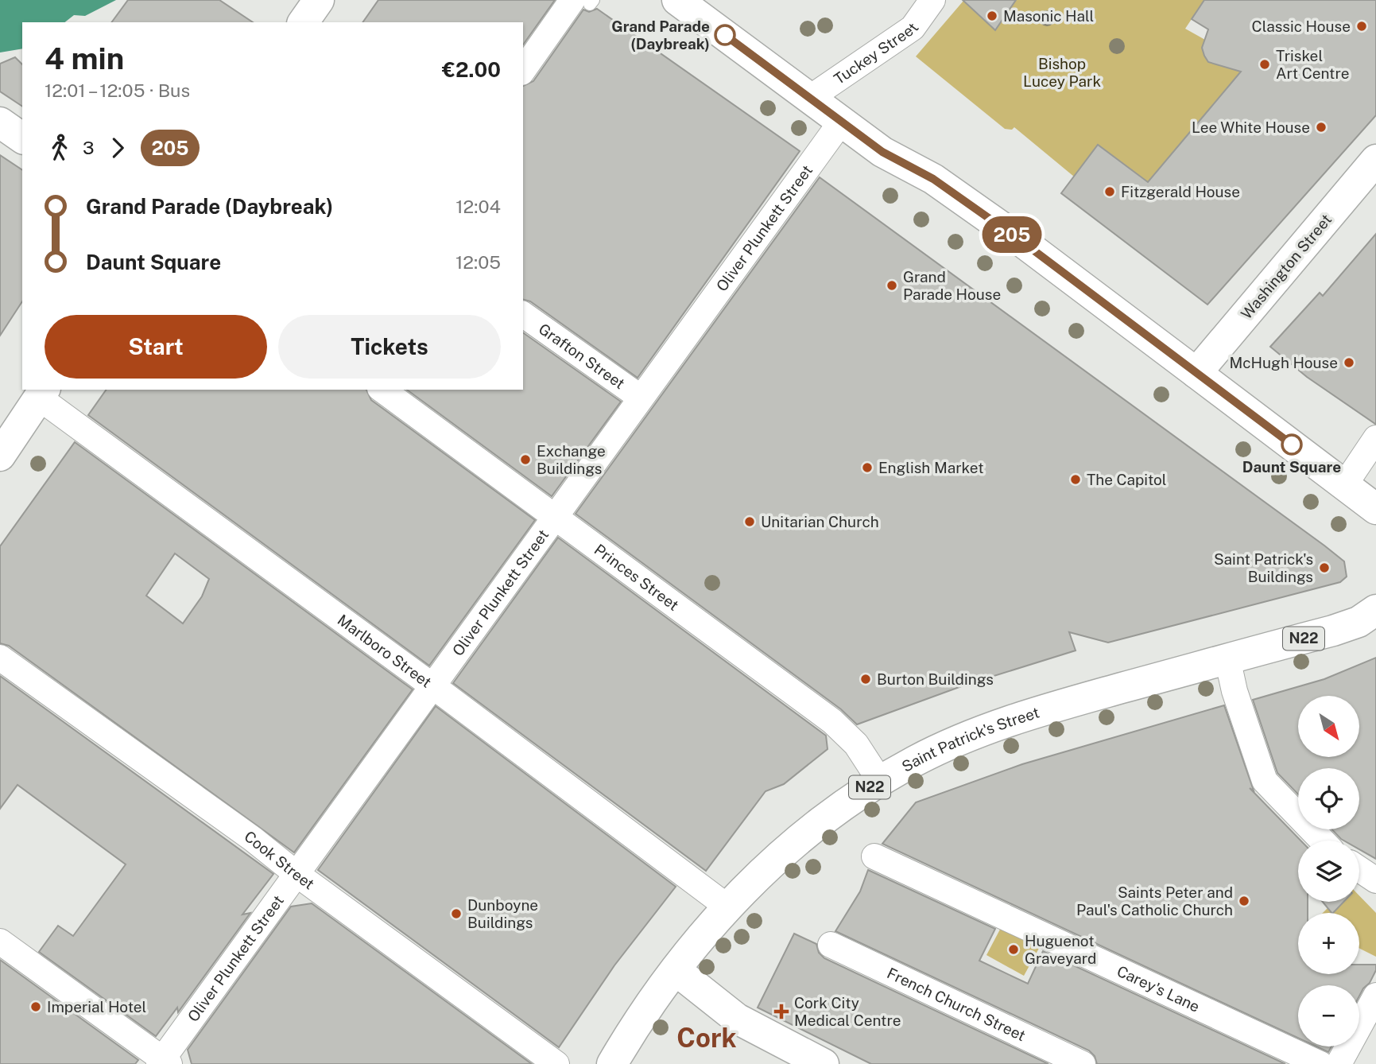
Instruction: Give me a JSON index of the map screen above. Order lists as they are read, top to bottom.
{
  "streets": {
    "main road": ["Washington Street", "N22", "Saint Patrick's Street"],
    "street": [
      "Tuckey Street",
      "Oliver Plunkett Street",
      "Grafton Street",
      "Princes Street",
      "Marlboro Street",
      "Cook Street",
      "Carey's Lane",
      "French Church Street"
    ]
  },
  "crossings": [
    ["Oliver Plunkett Street", "Grafton Street"],
    ["Oliver Plunkett Street", "Princes Street"],
    ["Oliver Plunkett Street", "Marlboro Street"],
    ["Oliver Plunkett Street", "Cook Street"],
    ["Princes Street", "Saint Patrick's Street"],
    ["Marlboro Street", "Saint Patrick's Street"]
  ],
  "districts": ["Cork"],
  "parks": ["Bishop Lucey Park"],
  "places": {
    "other": [
      "Masonic Hall",
      "Classic House",
      "Grand Parade (Daybreak)",
      "Triskel Art Centre",
      "Lee White House",
      "Fitzgerald House",
      "Grand Parade House",
      "McHugh House",
      "Daunt Square",
      "Exchange Buildings",
      "English Market",
      "The Capitol",
      "Unitarian Church",
      "Saint Patrick's Buildings",
      "Burton Buildings",
      "Saints Peter and Paul's Catholic Church",
      "Dunboyne Buildings",
      "Huguenot Graveyard",
      "Imperial Hotel"
    ],
    "health": ["Cork City Medical Centre"]
  },
  "lines": ["bus line 205"],
  "north": "bottom right",
  "page": {
    "on_map": "205",
    "heading": ["4 min", "12:01 – 12:05 · Bus", "€2.00"],
    "legs": ["3", "205"],
    "list": [
      {
        "name": "Grand Parade (Daybreak)",
        "value": "12:04"
      },
      {
        "name": "Daunt Square",
        "value": "12:05"
      }
    ],
    "buttons": ["Start", "Tickets"],
    "map_buttons": ["+", "−"]
  }
}
